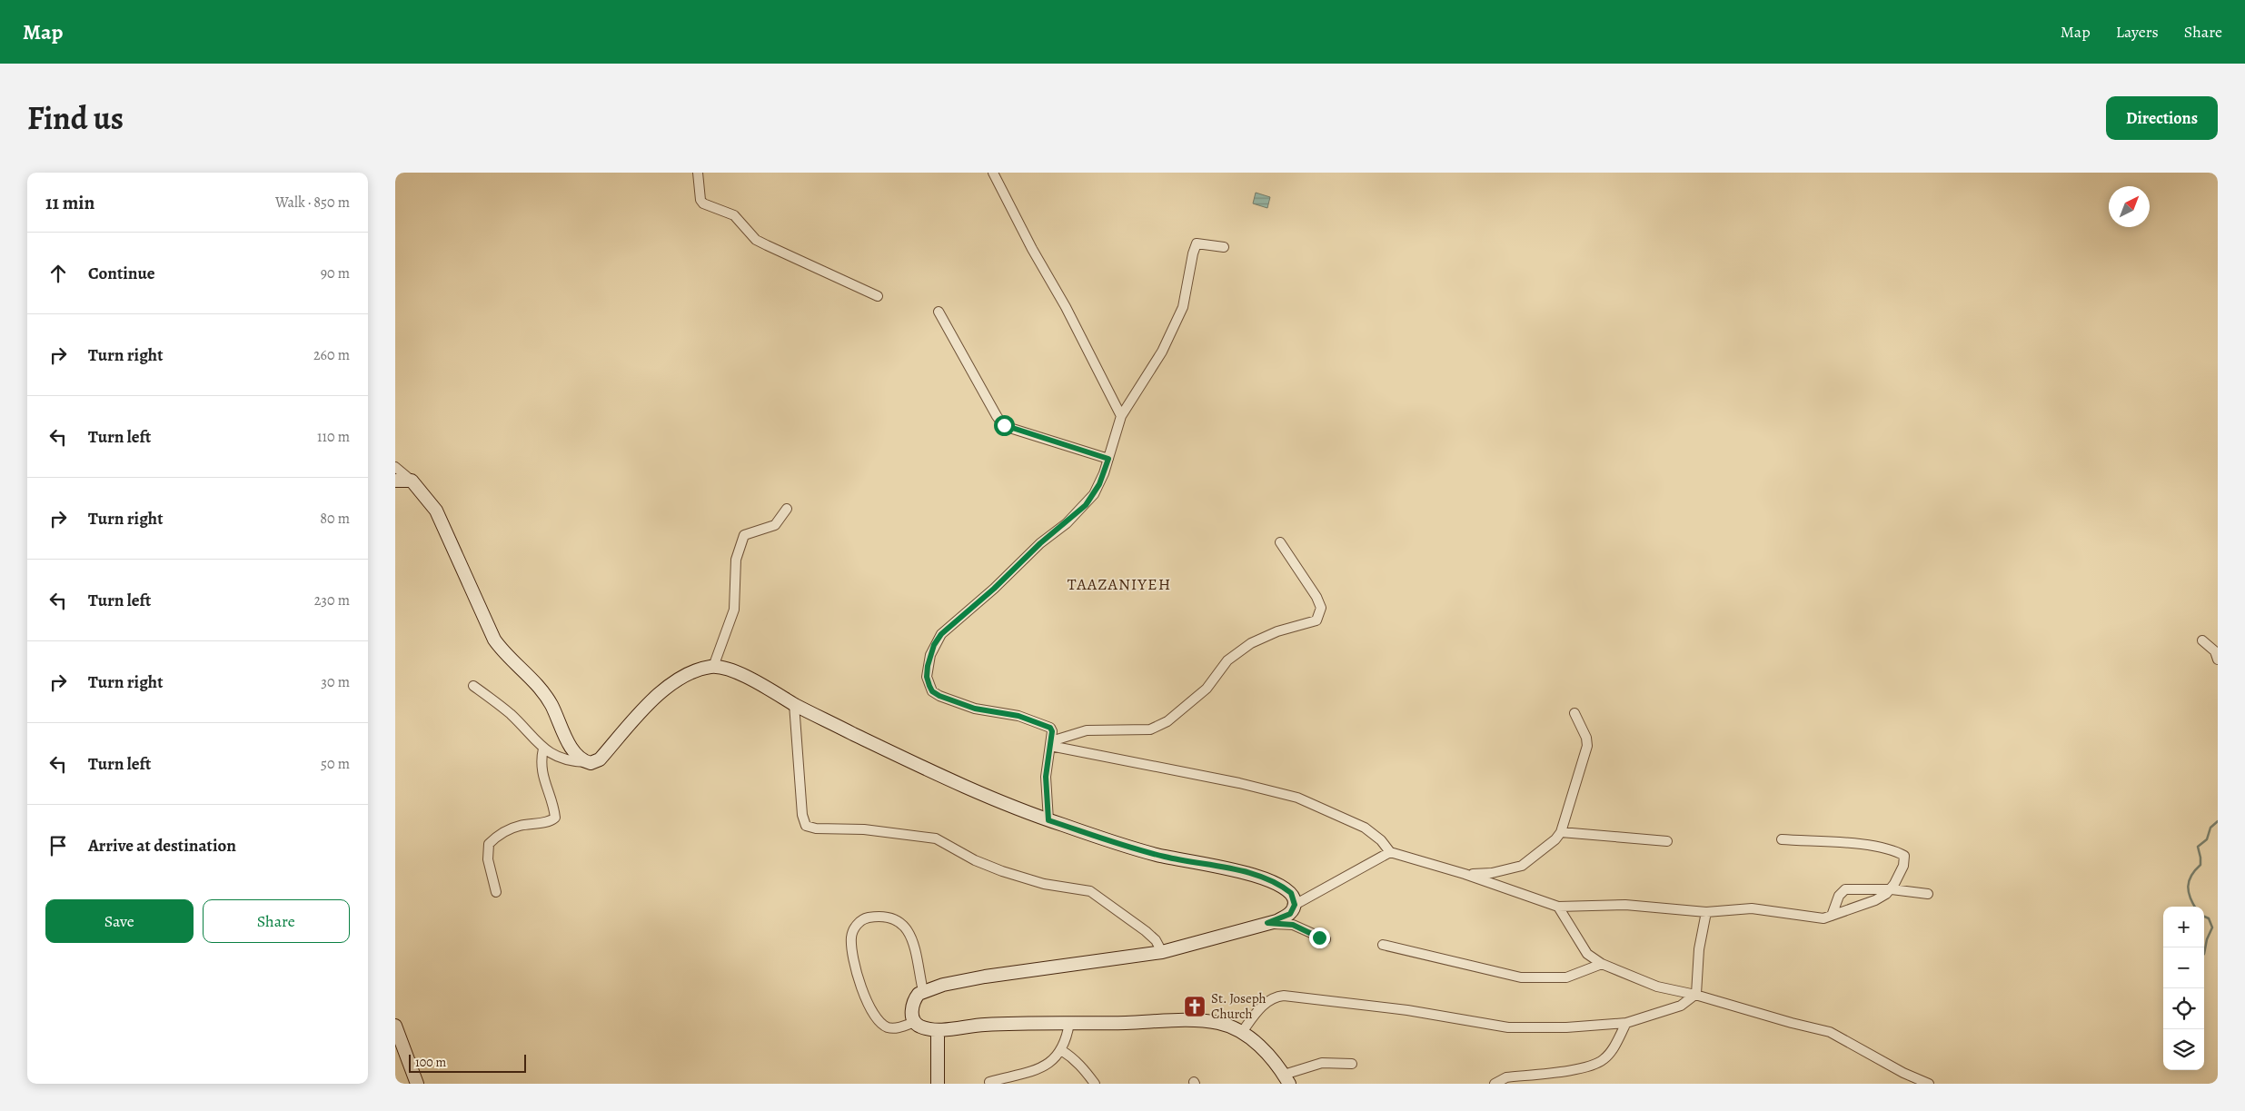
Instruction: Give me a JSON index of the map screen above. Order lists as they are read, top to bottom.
{
  "districts": ["TAAZANIYEH"],
  "places": {
    "church": ["St. Joseph Church"]
  },
  "scale_bar": "100 m",
  "north": "top right",
  "page": {
    "header": "Map",
    "nav": ["Map", "Layers", "Share"],
    "title": "Find us",
    "buttons": [
      "Directions",
      ["Save", "Share"]
    ],
    "heading": ["11 min", "Walk · 850 m"],
    "list": [
      ["Continue", "90 m"],
      ["Turn right", "260 m"],
      ["Turn left", "110 m"],
      ["Turn right", "80 m"],
      ["Turn left", "230 m"],
      ["Turn right", "30 m"],
      ["Turn left", "50 m"],
      "Arrive at destination"
    ],
    "map_buttons": ["+", "−"],
    "scale": "100 m"
  }
}
